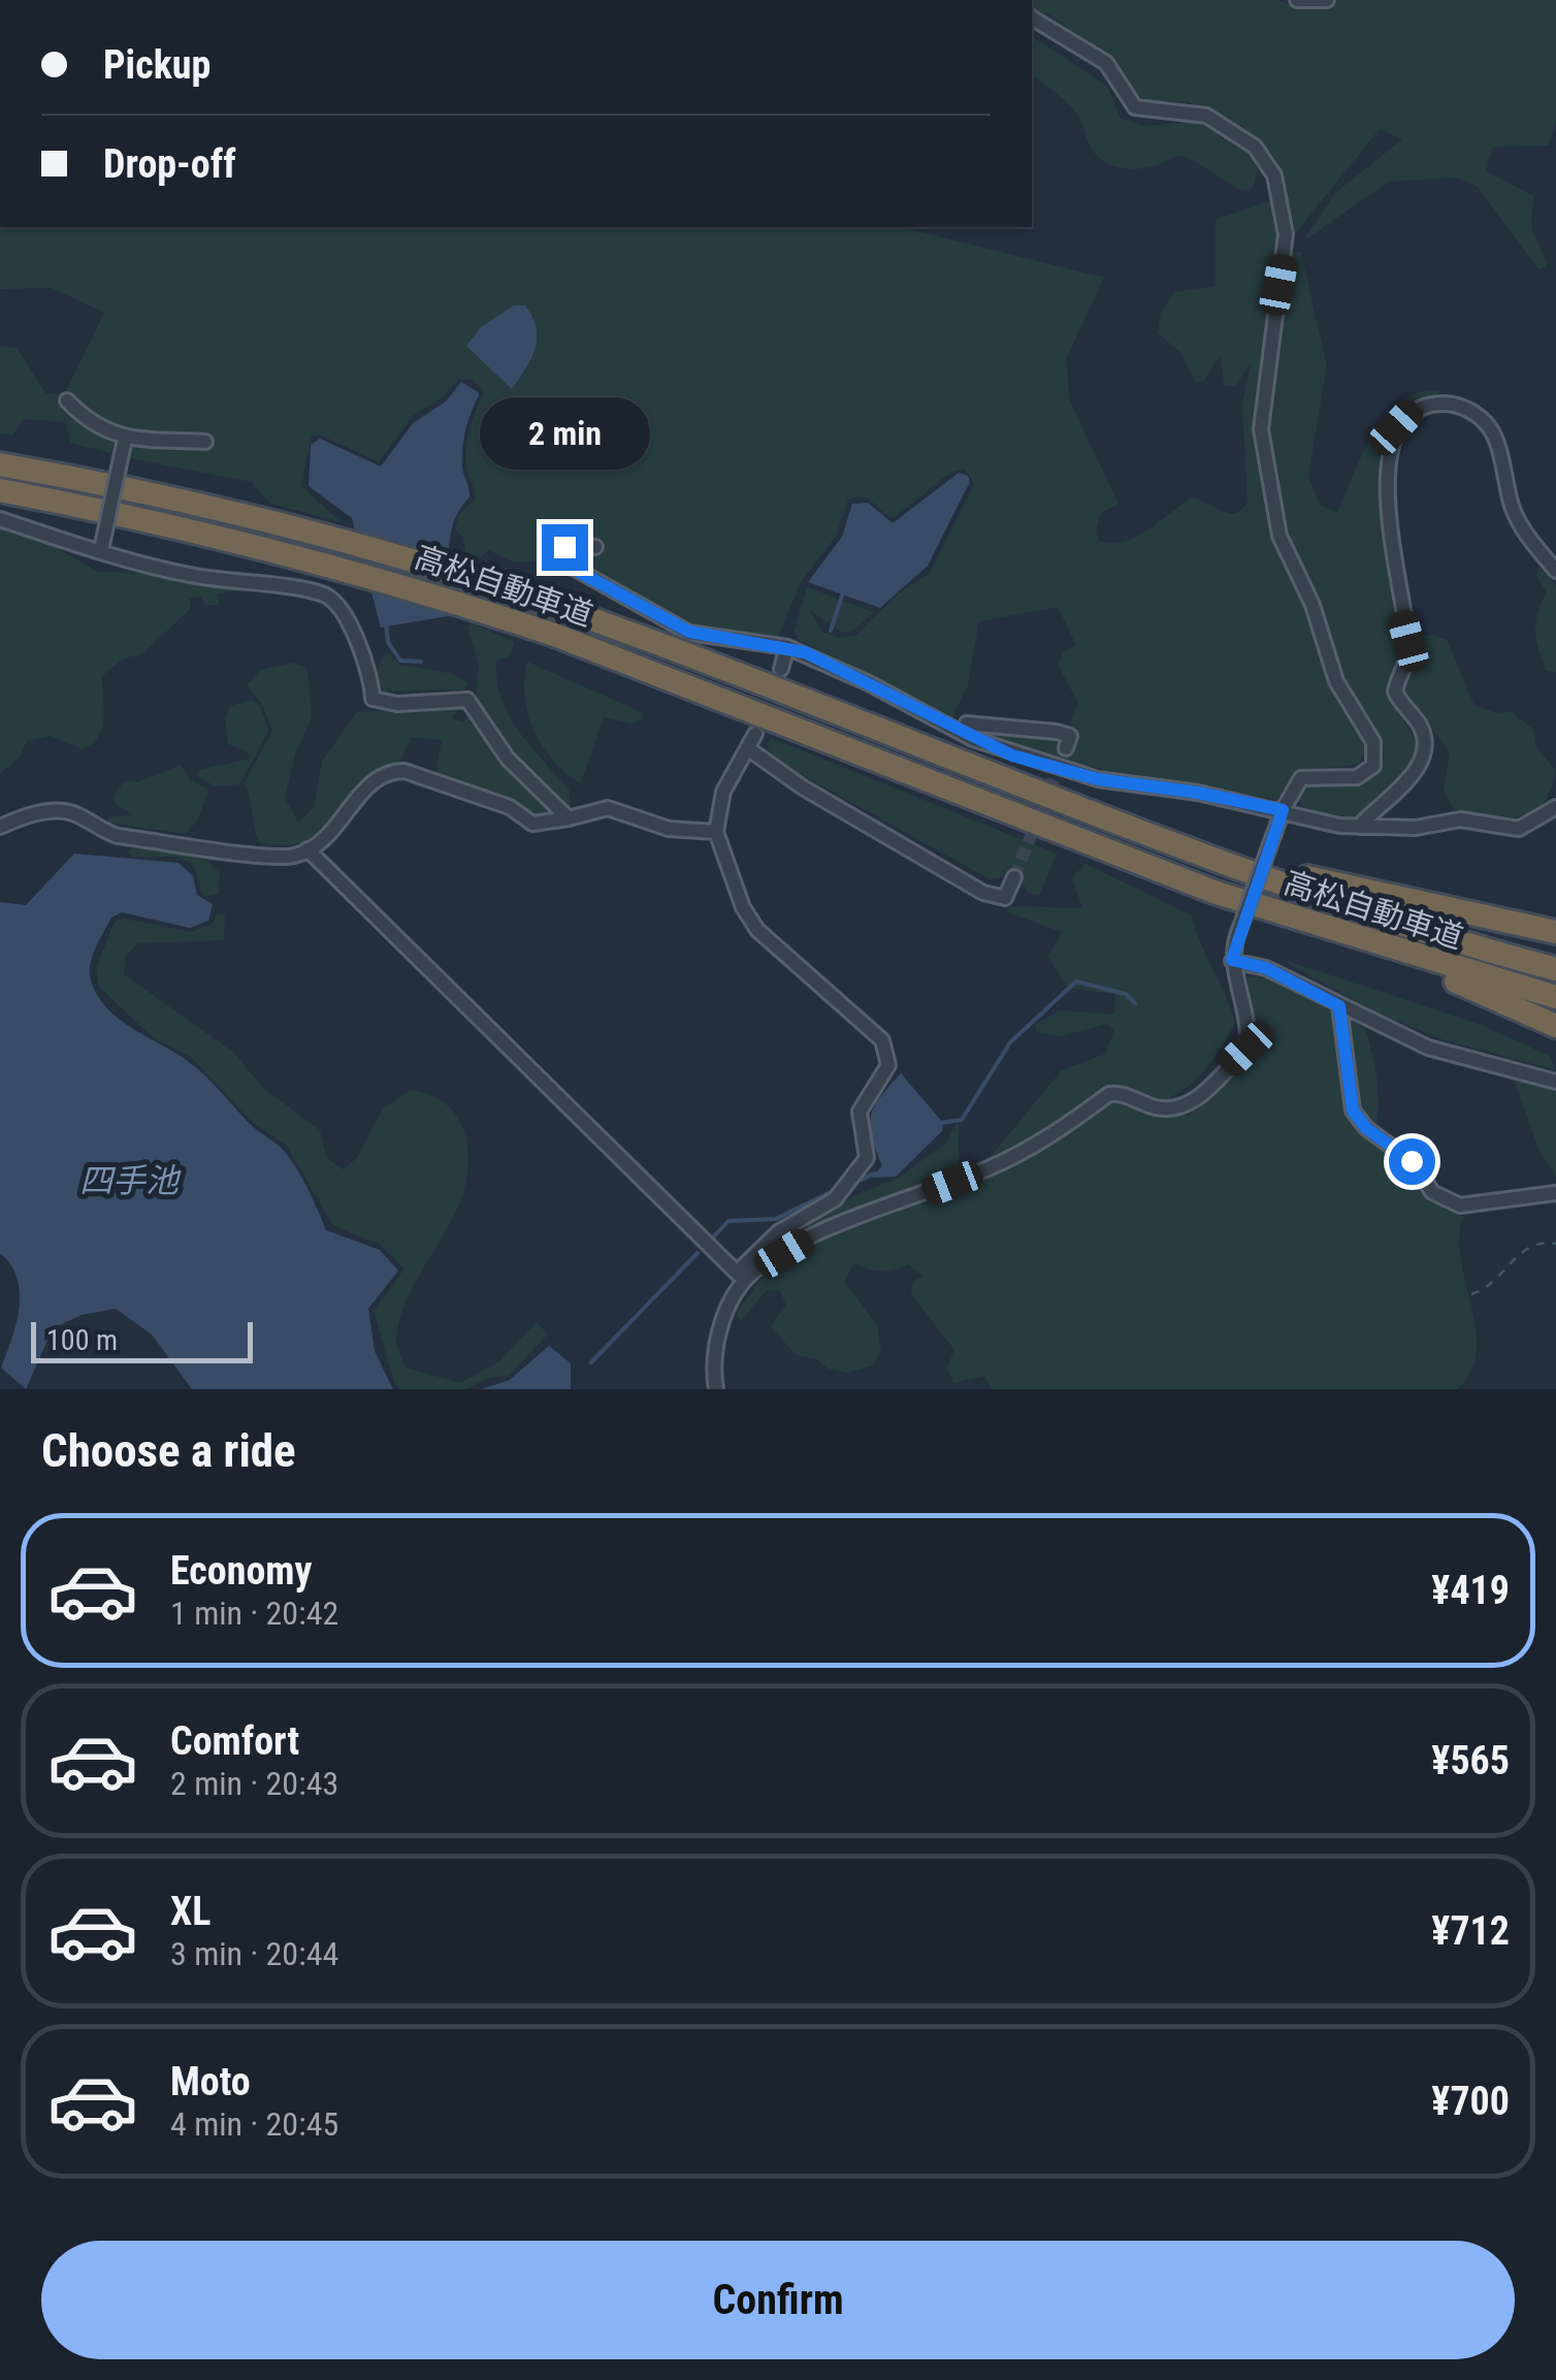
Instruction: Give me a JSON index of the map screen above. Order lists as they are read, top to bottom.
{
  "streets": {
    "highway": ["高松自動車道"]
  },
  "water": ["四手池"],
  "scale_bar": "100 m",
  "page": {
    "banner": ["Pickup", "Drop-off"],
    "bubble": "2 min",
    "scale": "100 m",
    "heading": "Choose a ride",
    "list": [
      {
        "name": "Economy",
        "note": "1 min · 20:42",
        "value": "¥419"
      },
      {
        "name": "Comfort",
        "note": "2 min · 20:43",
        "value": "¥565"
      },
      {
        "name": "XL",
        "note": "3 min · 20:44",
        "value": "¥712"
      },
      {
        "name": "Moto",
        "note": "4 min · 20:45",
        "value": "¥700"
      }
    ],
    "buttons": "Confirm"
  }
}
